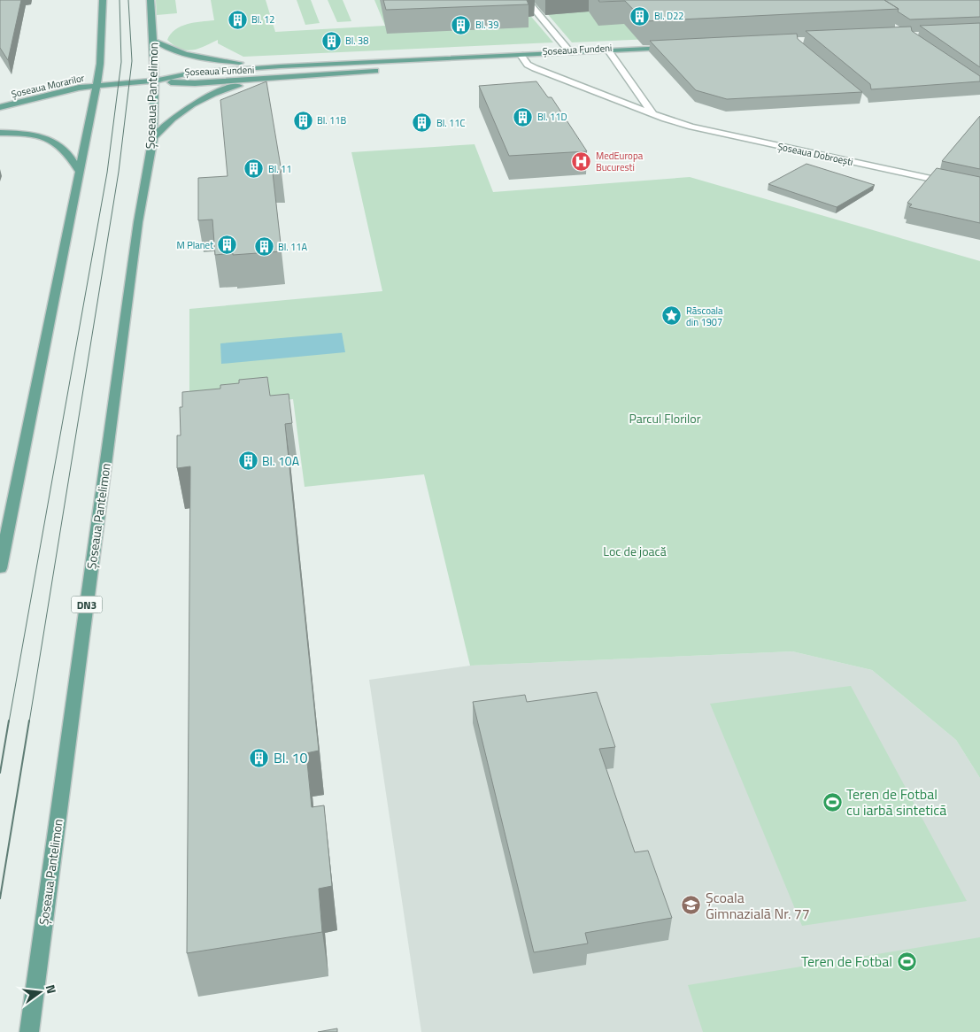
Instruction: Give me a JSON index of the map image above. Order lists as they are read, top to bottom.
{
  "streets": {
    "main road": [
      "Șoseaua Fundeni",
      "Șoseaua Morarilor",
      "Șoseaua Pantelimon",
      "DN3"
    ],
    "street": ["Șoseaua Dobroești"]
  },
  "crossings": [
    ["Șoseaua Fundeni", "Șoseaua Morarilor"],
    ["Șoseaua Fundeni", "Șoseaua Pantelimon"],
    ["Șoseaua Fundeni", "Șoseaua Dobroești"],
    ["Șoseaua Morarilor", "Șoseaua Pantelimon"]
  ],
  "parks": ["Parcul Florilor", "Loc de joacă"],
  "places": {
    "building": [
      "Bl. D22",
      "Bl. 12",
      "Bl. 39",
      "Bl. 38",
      "Bl. 11D",
      "Bl. 11B",
      "Bl. 11C",
      "Bl. 11",
      "M Planet",
      "Bl. 11A",
      "Bl. 10A",
      "Bl. 10"
    ],
    "hospital": ["MedEuropa Bucuresti"],
    "place": ["Răscoala din 1907"],
    "sports": ["Teren de Fotbal cu iarbă sintetică", "Teren de Fotbal"],
    "school or university": ["Școala Gimnazială Nr. 77"]
  },
  "north": "right"
}
